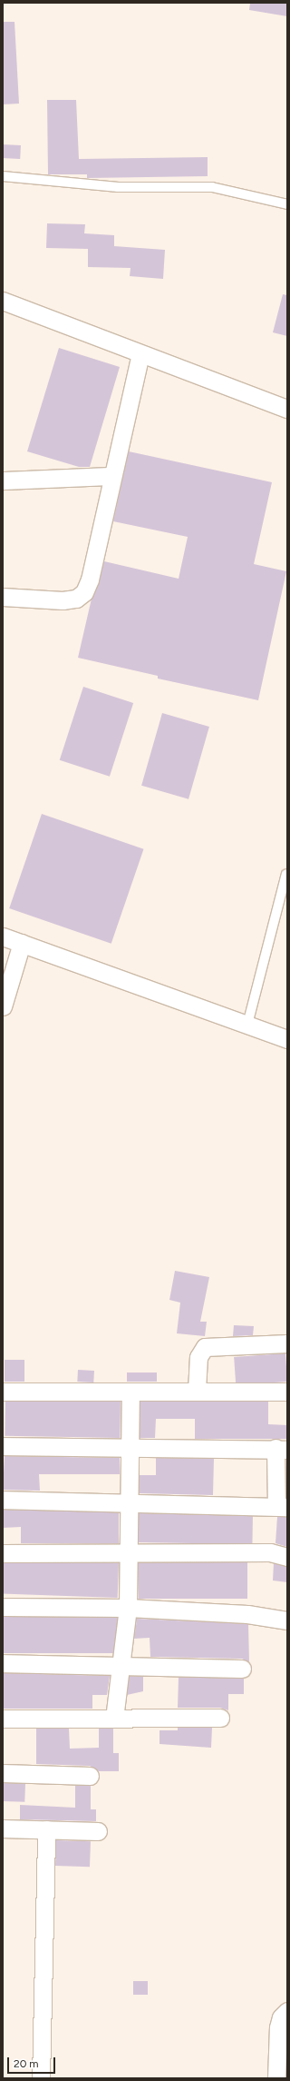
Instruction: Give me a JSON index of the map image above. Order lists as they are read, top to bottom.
{
  "scale_bar": "20 m"
}
